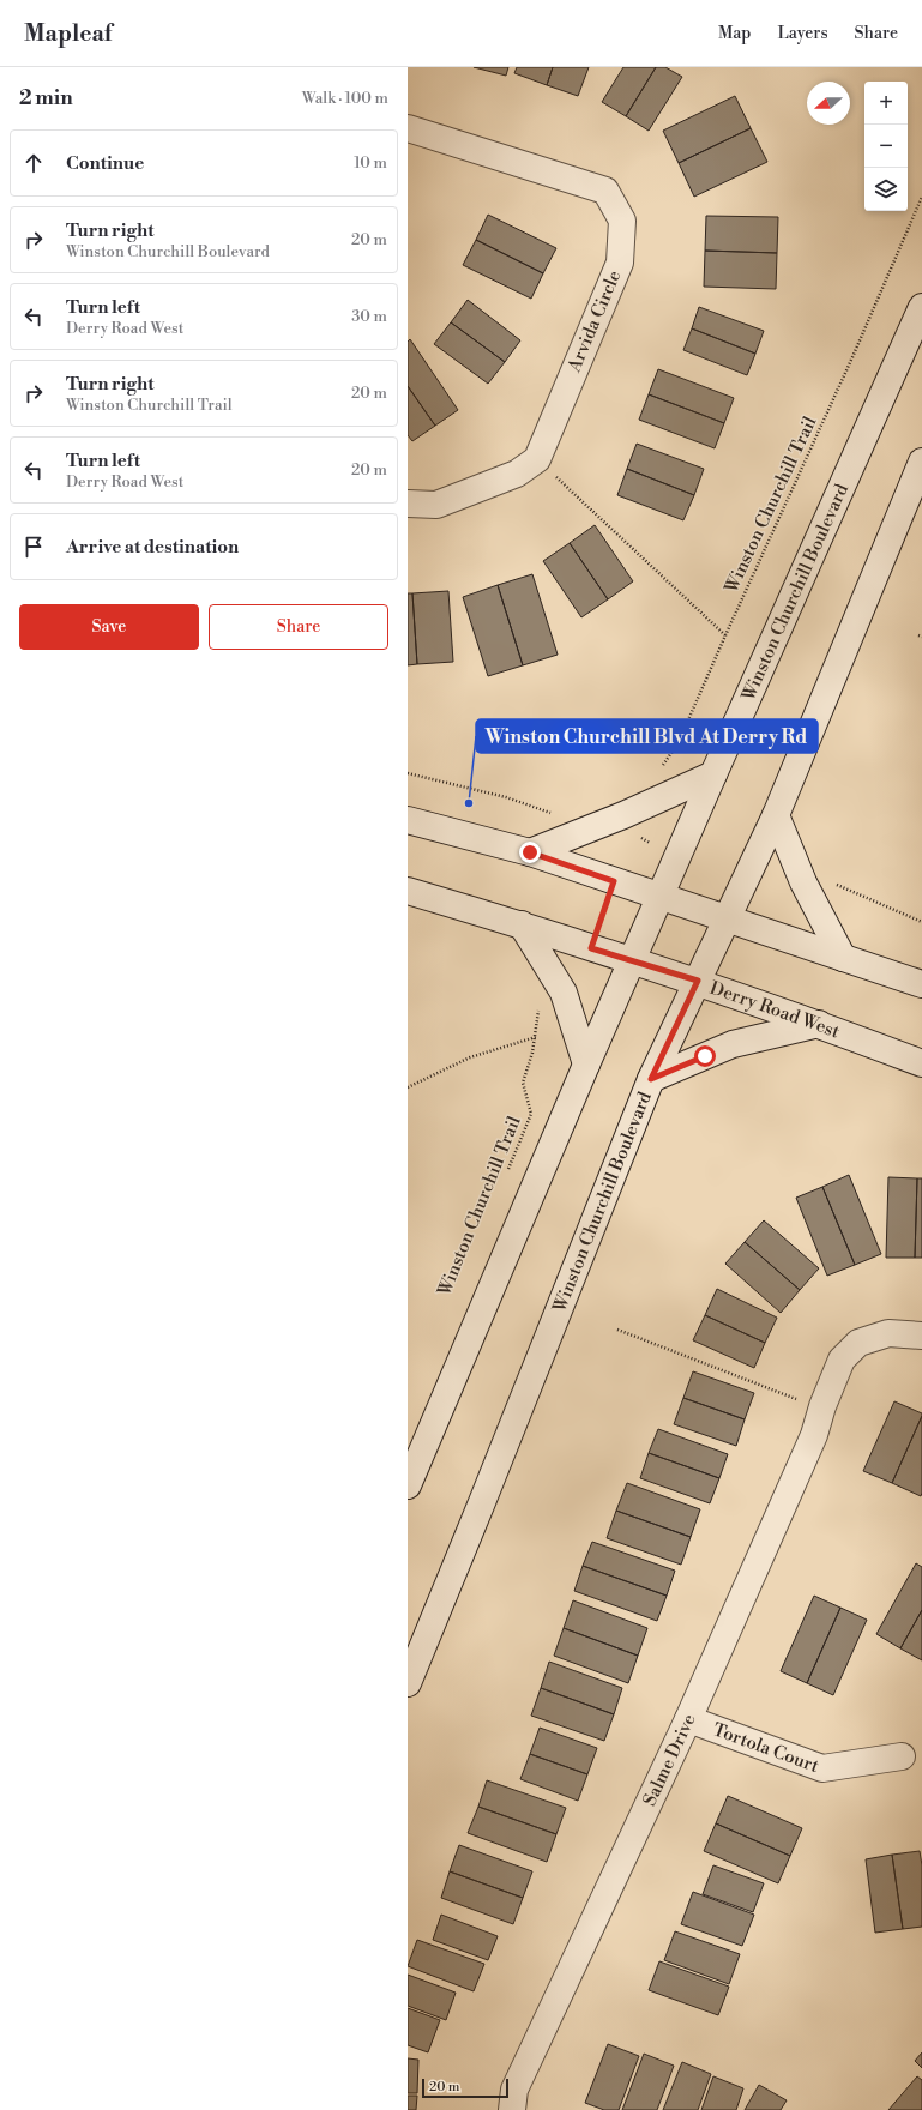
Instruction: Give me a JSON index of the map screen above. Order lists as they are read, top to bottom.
{
  "streets": {
    "main road": [
      "Arvida Circle",
      "Winston Churchill Boulevard",
      "Derry Road West",
      "Tortola Court",
      "Salme Drive"
    ],
    "path": ["Winston Churchill Trail"]
  },
  "crossings": [
    ["Winston Churchill Boulevard", "Derry Road West"],
    ["Tortola Court", "Salme Drive"]
  ],
  "places": ["Winston Churchill Blvd At Derry Rd"],
  "scale_bar": "20 m",
  "north": "left",
  "page": {
    "header": "Mapleaf",
    "nav": ["Map", "Layers", "Share"],
    "heading": ["2 min", "Walk · 100 m"],
    "map_buttons": ["+", "−"],
    "list": [
      ["Continue", "10 m"],
      ["Turn right", "Winston Churchill Boulevard", "20 m"],
      ["Turn left", "Derry Road West", "30 m"],
      ["Turn right", "Winston Churchill Trail", "20 m"],
      ["Turn left", "Derry Road West", "20 m"],
      "Arrive at destination"
    ],
    "buttons": ["Save", "Share"],
    "scale": "20 m"
  }
}
